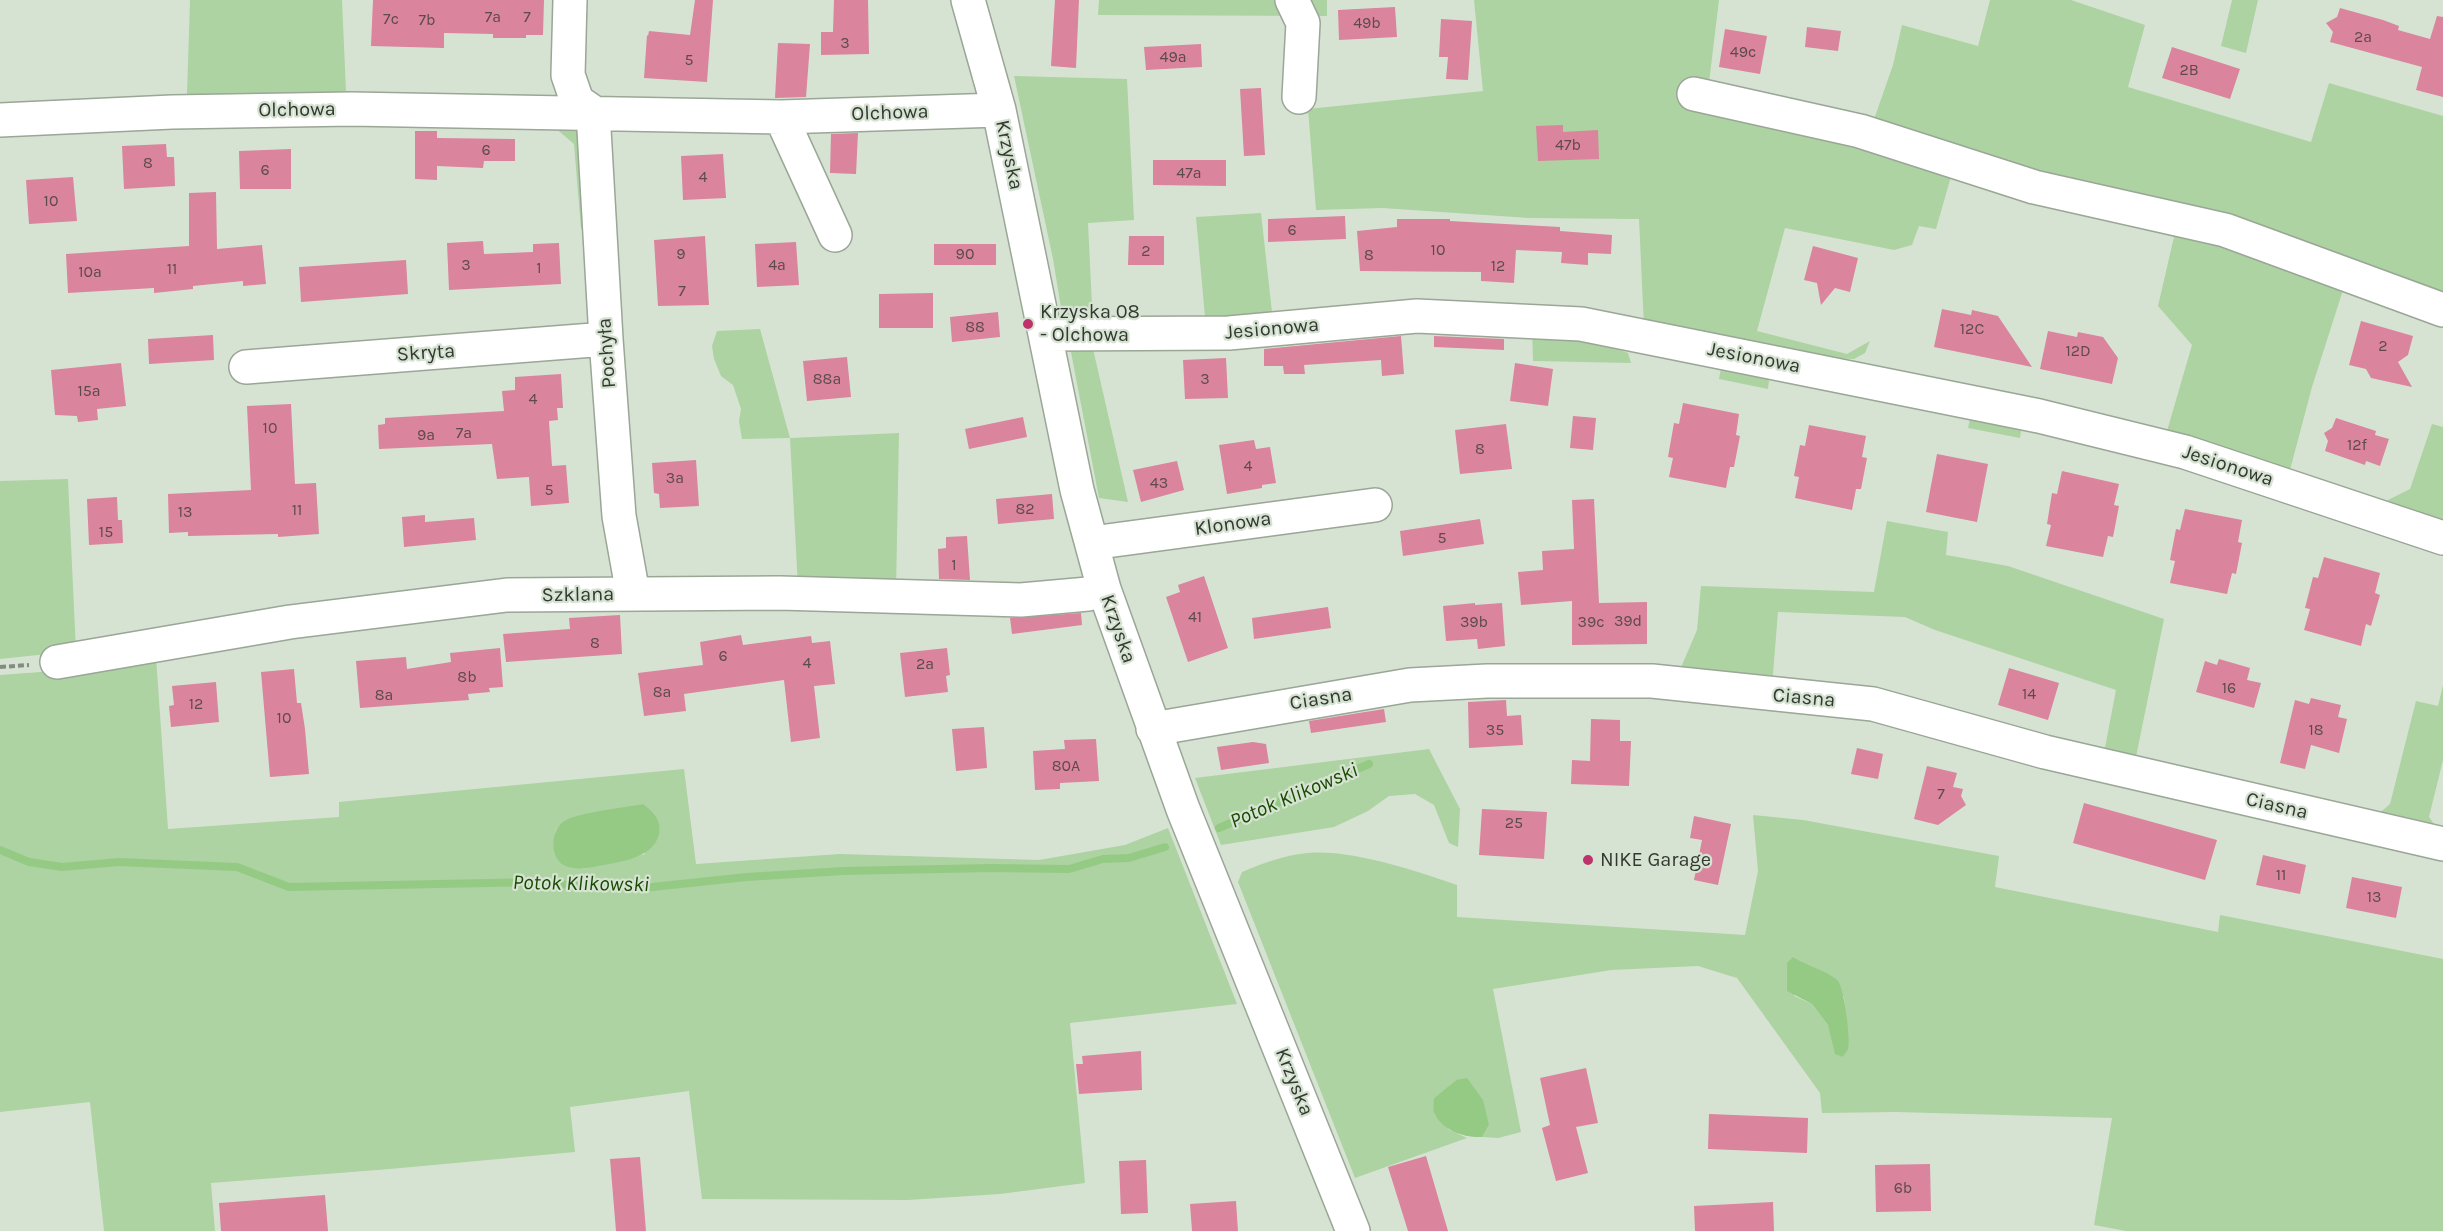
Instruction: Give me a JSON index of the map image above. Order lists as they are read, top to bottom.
{
  "streets": {
    "street": [
      "Olchowa",
      "Krzyska",
      "Jesionowa",
      "Skryta",
      "Pochyła",
      "Klonowa",
      "Szklana",
      "Ciasna"
    ]
  },
  "crossings": [
    ["Olchowa", "Krzyska"],
    ["Olchowa", "Pochyła"],
    ["Krzyska", "Jesionowa"],
    ["Krzyska", "Klonowa"],
    ["Krzyska", "Szklana"],
    ["Krzyska", "Ciasna"],
    ["Skryta", "Pochyła"],
    ["Pochyła", "Szklana"]
  ],
  "water": ["Potok Klikowski"],
  "places": ["Krzyska 08 - Olchowa", "NIKE Garage"],
  "house_numbers": [
    "7a",
    "7",
    "7c",
    "7b",
    "49b",
    "2a",
    "3",
    "49c",
    "49a",
    "5",
    "2B",
    "47b",
    "6",
    "8",
    "6",
    "47a",
    "4",
    "10",
    "6",
    "10",
    "2",
    "9",
    "90",
    "8",
    "3",
    "4a",
    "12",
    "1",
    "11",
    "10a",
    "7",
    "88",
    "12C",
    "2",
    "12D",
    "88a",
    "3",
    "15a",
    "4",
    "10",
    "7a",
    "9a",
    "12f",
    "8",
    "4",
    "3a",
    "43",
    "5",
    "82",
    "11",
    "13",
    "15",
    "5",
    "1",
    "41",
    "39d",
    "39b",
    "39c",
    "8",
    "6",
    "4",
    "2a",
    "8b",
    "16",
    "8a",
    "14",
    "8a",
    "12",
    "10",
    "35",
    "18",
    "80A",
    "7",
    "25",
    "11",
    "13",
    "6b"
  ]
}
